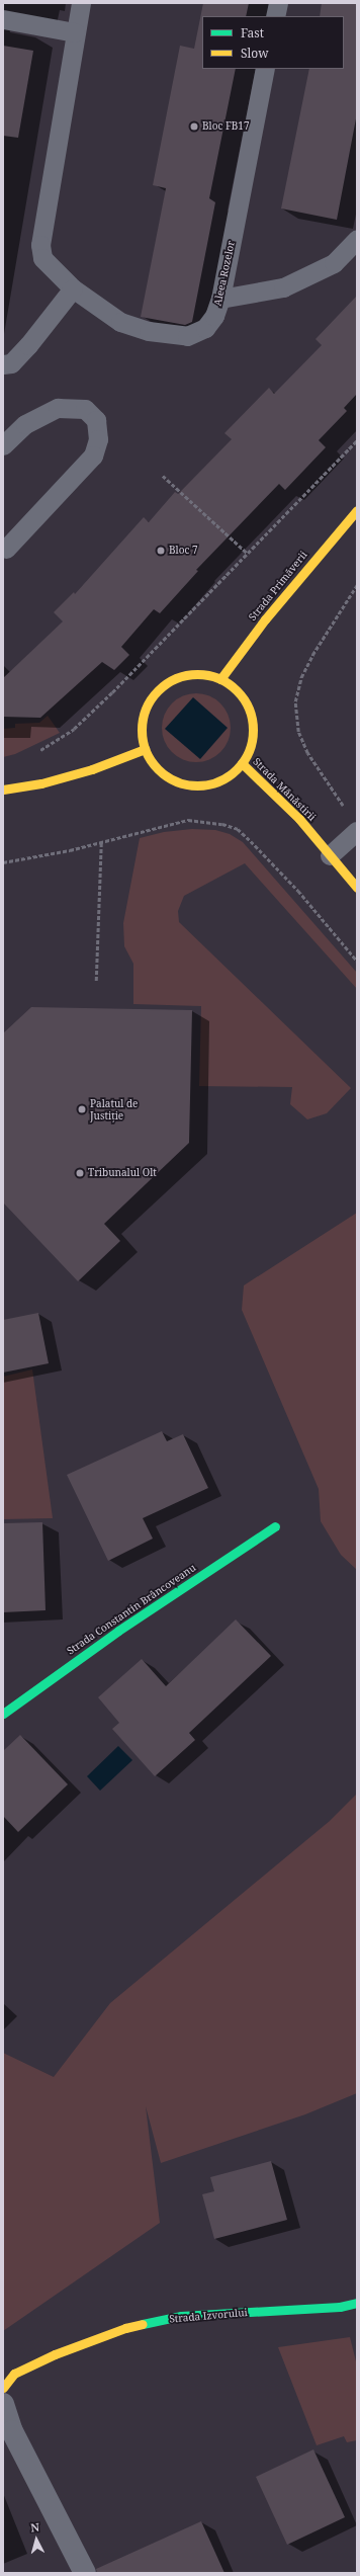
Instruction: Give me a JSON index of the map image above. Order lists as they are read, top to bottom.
{
  "streets": {
    "street": [
      "Strada Primăverii",
      "Strada Mănăstirii",
      "Strada Constantin Brâncoveanu",
      "Strada Izvorului"
    ],
    "lane": ["Aleea Rozelor"]
  },
  "crossings": [
    ["Strada Primăverii", "Strada Mănăstirii"]
  ],
  "places": [
    "Bloc FB17",
    "Bloc 7",
    "Palatul de Justiție",
    "Tribunalul Olt"
  ],
  "legend": ["Fast", "Slow"],
  "north": "top"
}
